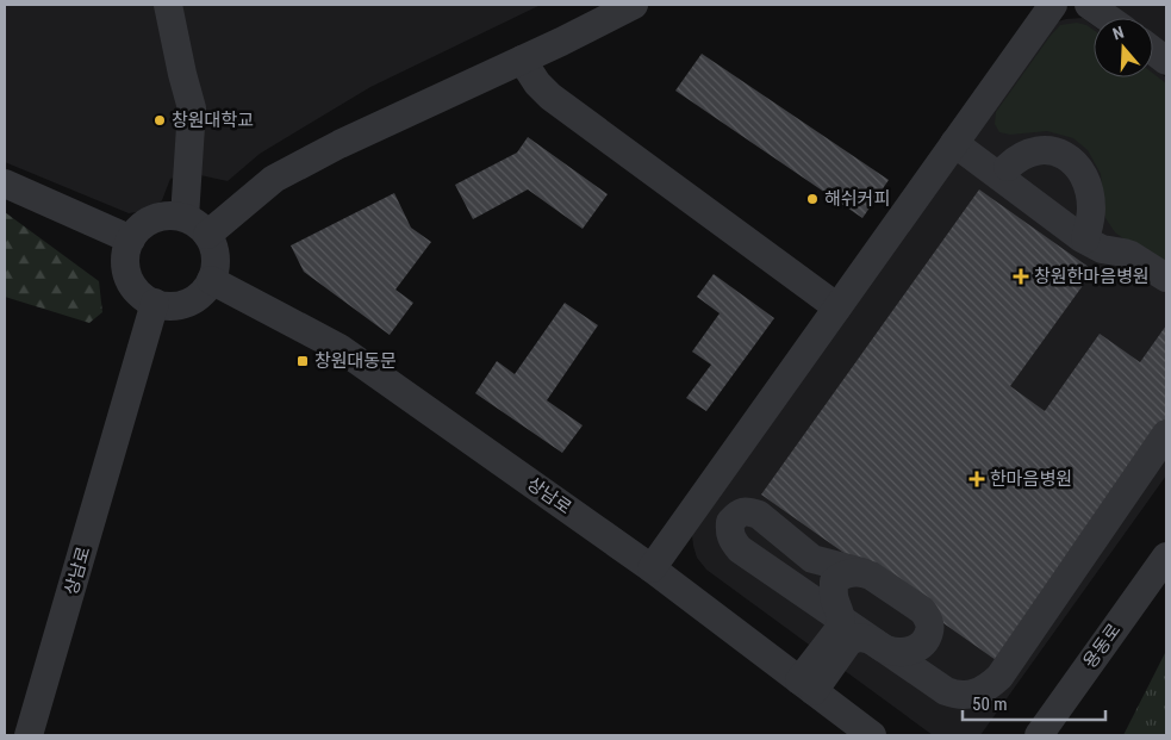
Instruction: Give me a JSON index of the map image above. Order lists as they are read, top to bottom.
{
  "streets": {
    "street": ["상남로", "용동로"]
  },
  "places": {
    "other": ["창원대학교", "해쉬커피"],
    "health": ["창원한마음병원", "한마음병원"],
    "transit": ["창원대동문"]
  },
  "scale_bar": "50 m",
  "north": "top"
}
